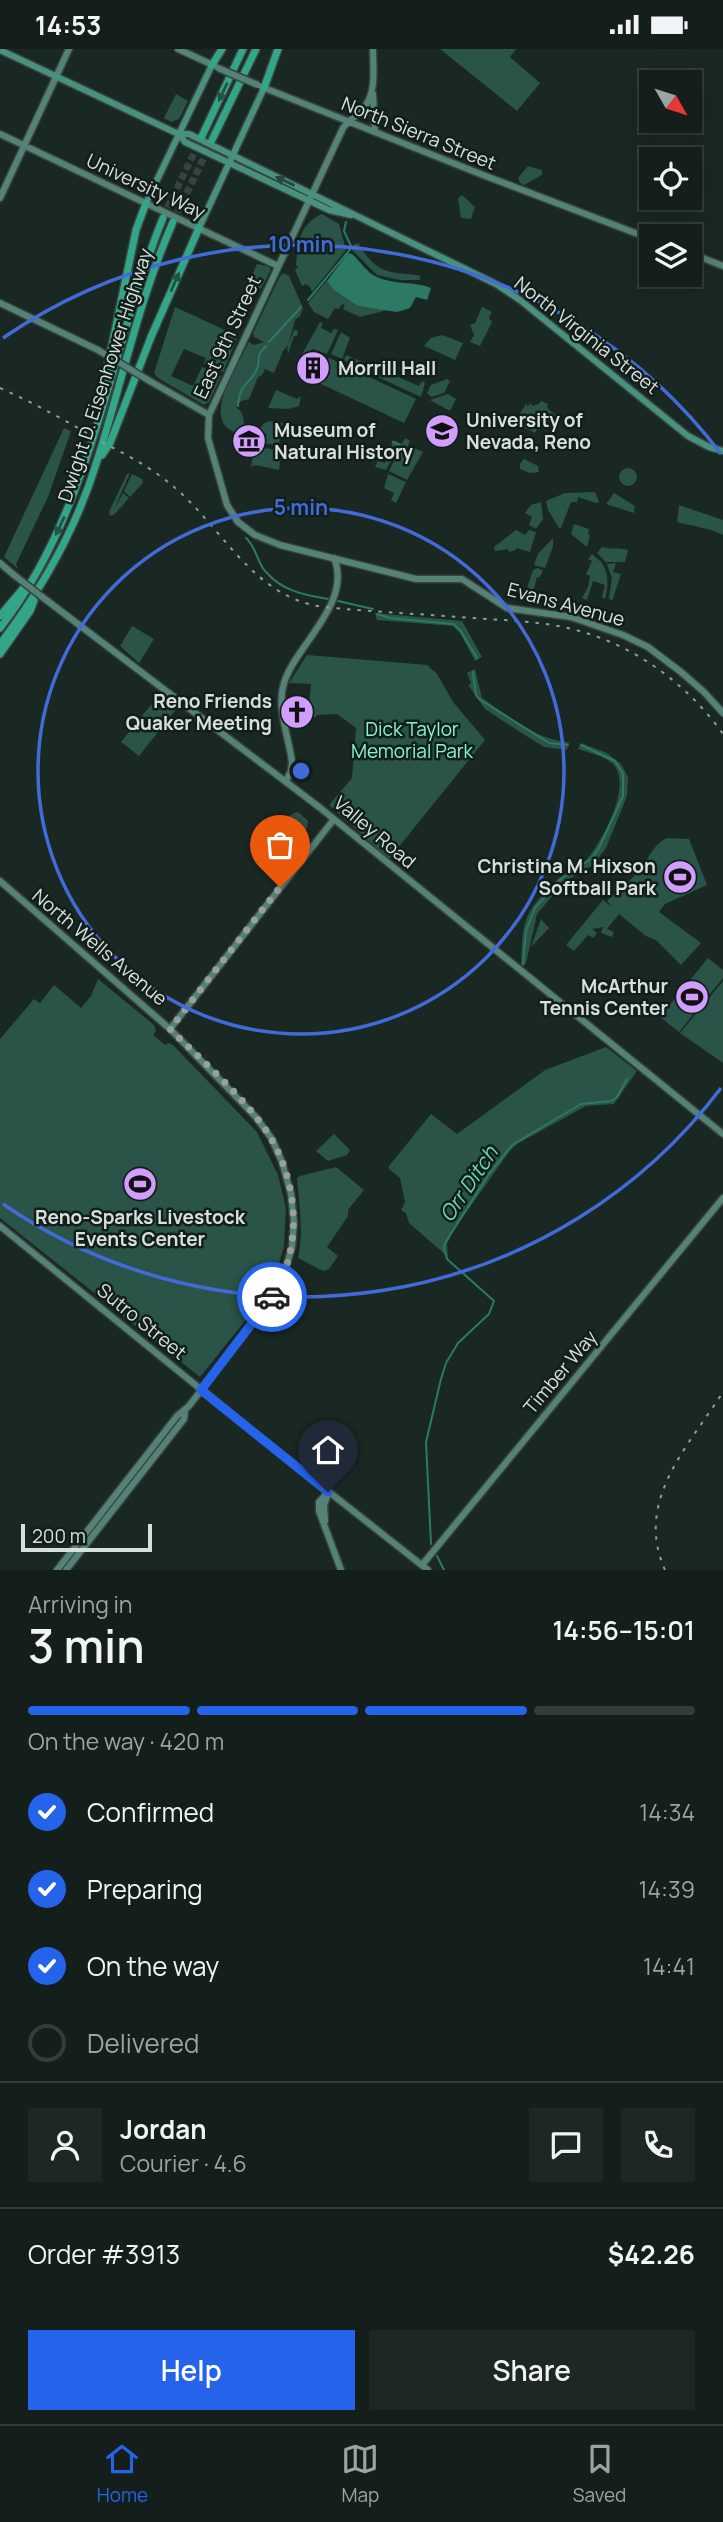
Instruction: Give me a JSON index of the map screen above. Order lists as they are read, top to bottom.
{
  "streets": {
    "highway": ["Dwight D. Eisenhower Highway"],
    "main road": ["North Virginia Street"],
    "street": [
      "North Sierra Street",
      "University Way",
      "East 9th Street",
      "Evans Avenue",
      "Valley Road",
      "North Wells Avenue",
      "Sutro Street",
      "Timber Way"
    ]
  },
  "crossings": [
    ["North Sierra Street", "East 9th Street"],
    ["University Way", "East 9th Street"],
    ["North Virginia Street", "East 9th Street"],
    ["East 9th Street", "Evans Avenue"],
    ["North Wells Avenue", "Sutro Street"],
    ["Sutro Street", "Timber Way"]
  ],
  "water": ["Orr Ditch"],
  "parks": ["Dick Taylor Memorial Park"],
  "places": {
    "building": ["Morrill Hall"],
    "school or university": ["University of Nevada, Reno"],
    "museum": ["Museum of Natural History"],
    "church": ["Reno Friends Quaker Meeting"],
    "sports": ["Christina M. Hixson Softball Park", "McArthur Tennis Center", "Reno-Sparks Livestock Events Center"]
  },
  "scale_bar": "200 m",
  "north": "bottom right",
  "page": {
    "status": "14:53",
    "scale": "200 m",
    "heading": ["3 min", "Arriving in", "14:56–15:01"],
    "panel": [
      "Jordan",
      "Courier · 4.6",
      "Order #3913",
      "$42.26"
    ],
    "bar": "On the way · 420 m",
    "list": [
      ["Confirmed", "14:34"],
      ["Preparing", "14:39"],
      ["On the way", "14:41"],
      "Delivered"
    ],
    "buttons": ["Help", "Share"],
    "tabs": ["Home", "Map", "Saved"]
  },
  "rings": ["10 min", "5 min"]
}
